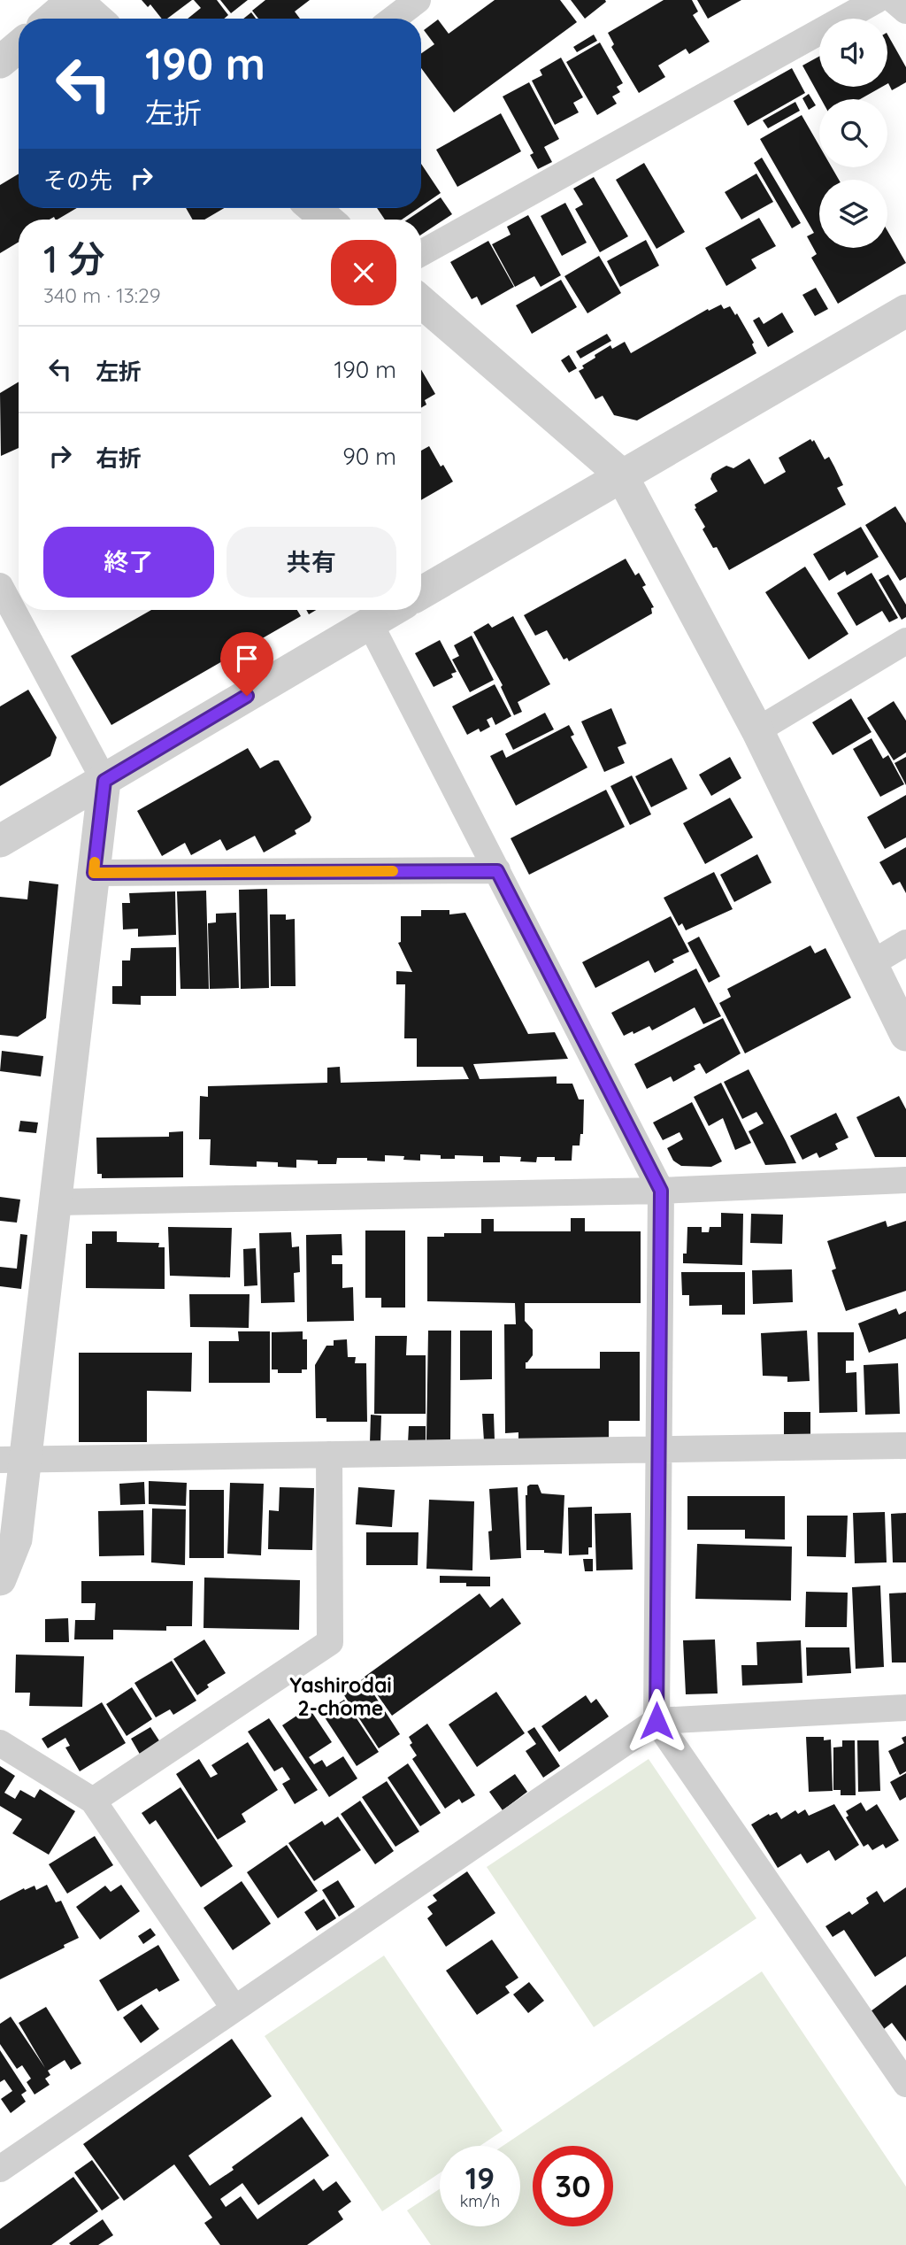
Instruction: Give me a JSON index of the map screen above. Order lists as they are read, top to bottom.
{
  "districts": ["Yashirodai 2-chome"],
  "page": {
    "turn": ["190 m", "左折"],
    "then": "その先",
    "heading": ["1 分", "340 m · 13:29"],
    "list": [
      {
        "name": "左折",
        "value": "190 m"
      },
      {
        "name": "右折",
        "value": "90 m"
      }
    ],
    "buttons": ["終了", "共有"],
    "speed": "19 km/h",
    "limit": "30"
  }
}
